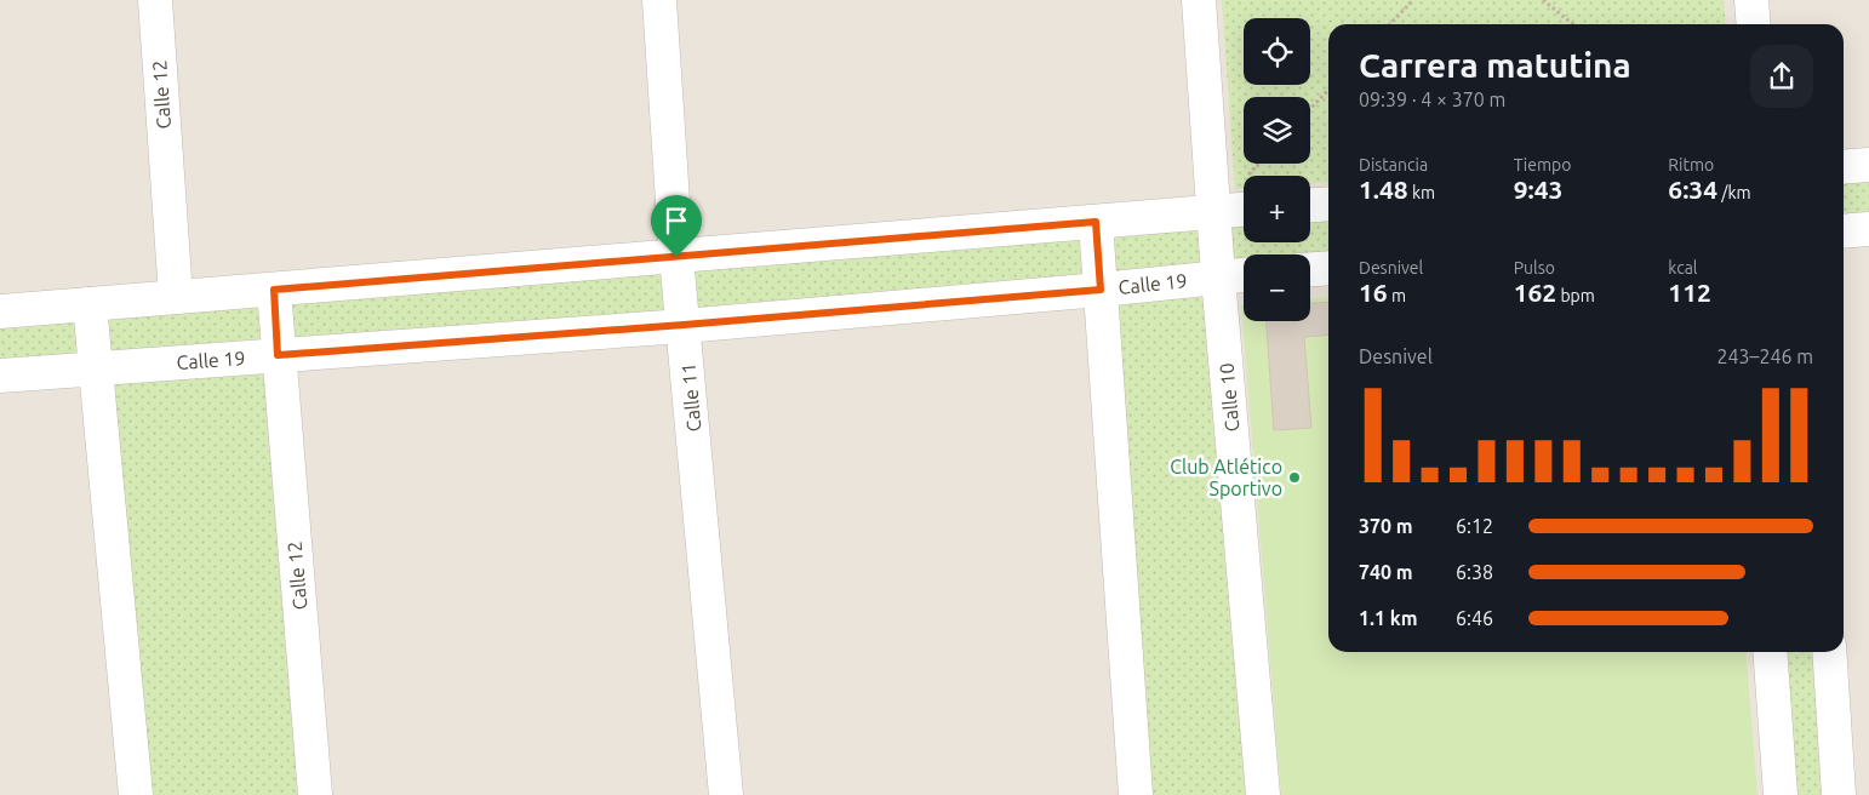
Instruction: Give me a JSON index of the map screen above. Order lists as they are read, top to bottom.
{
  "streets": {
    "street": [
      "Calle 12",
      "Calle 19",
      "Calle 11",
      "Calle 10"
    ]
  },
  "crossings": [
    ["Calle 12", "Calle 19"],
    ["Calle 19", "Calle 11"],
    ["Calle 19", "Calle 10"]
  ],
  "places": ["Club Atlético Sportivo"],
  "page": {
    "map_buttons": ["+", "−"],
    "heading": ["Carrera matutina", "09:39 · 4 × 370 m"],
    "stats": [
      ["Distancia", "1.48 km"],
      ["Tiempo", "9:43"],
      ["Ritmo", "6:34 /km"],
      ["Desnivel", "16 m"],
      ["Pulso", "162 bpm"],
      ["kcal", "112"]
    ],
    "chart": ["Desnivel", "243–246 m"],
    "list": [
      {
        "name": "370 m",
        "note": "6:12"
      },
      {
        "name": "740 m",
        "note": "6:38"
      },
      {
        "name": "1.1 km",
        "note": "6:46"
      }
    ]
  }
}
